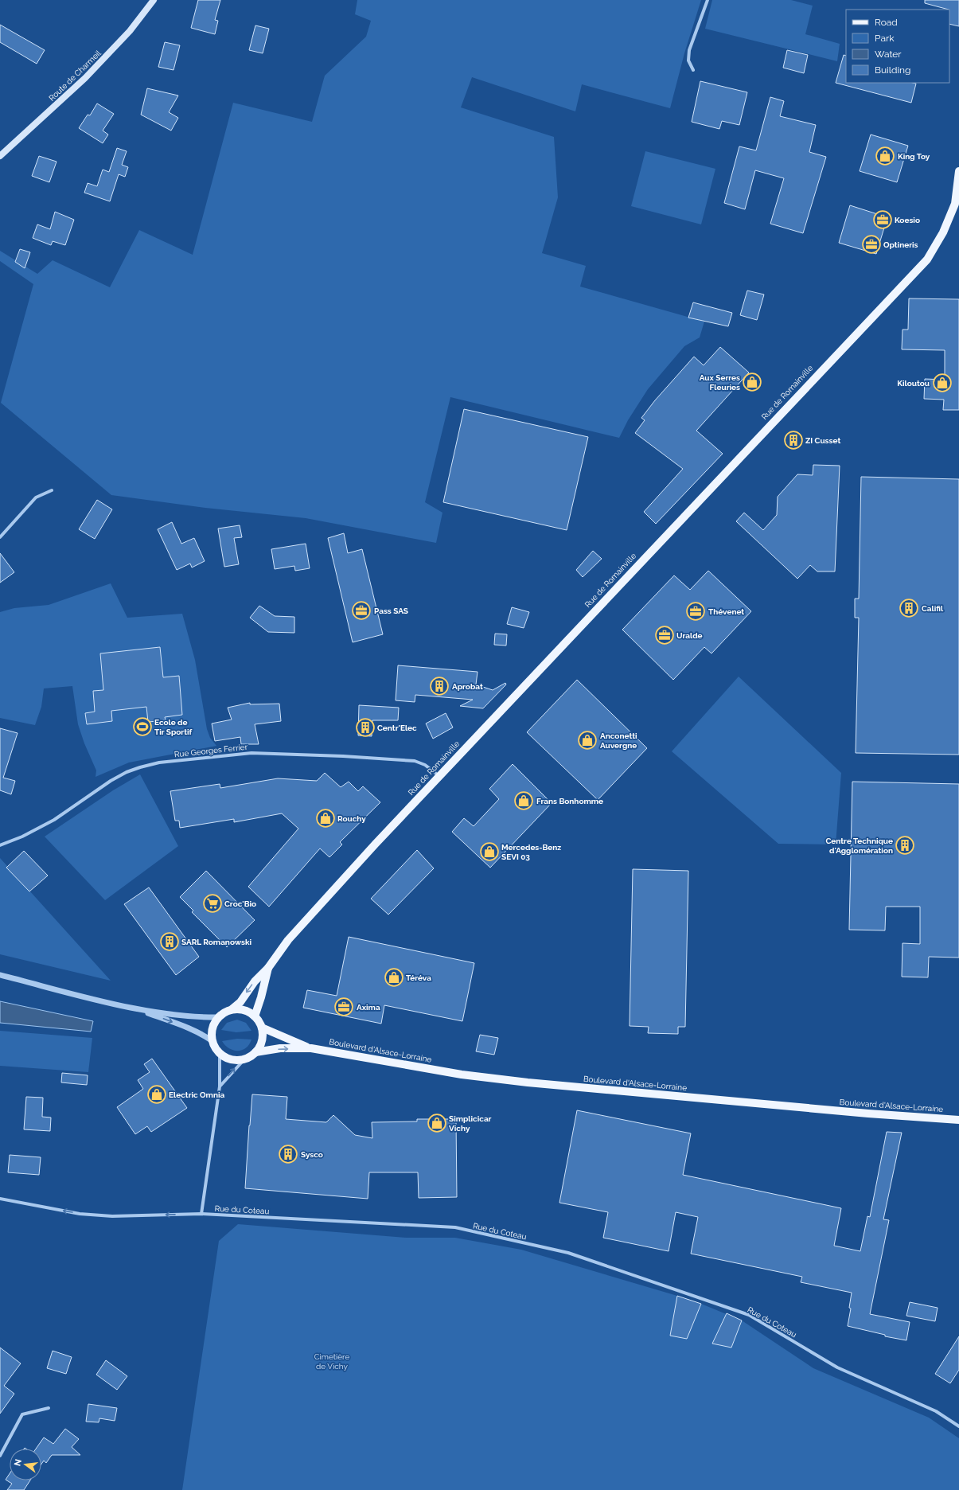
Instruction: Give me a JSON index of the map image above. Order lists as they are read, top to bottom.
{
  "streets": {
    "main road": ["Route de Charmeil", "Rue de Romainville", "Boulevard d'Alsace-Lorraine"],
    "street": ["Rue Georges Ferrier", "Rue du Coteau"]
  },
  "crossings": [
    ["Rue de Romainville", "Rue Georges Ferrier"],
    ["Rue de Romainville", "Boulevard d'Alsace-Lorraine"]
  ],
  "parks": ["Cimetière de Vichy"],
  "places": {
    "shop": [
      "King Toy",
      "Aux Serres Fleuries",
      "Kiloutou",
      "Anconetti Auvergne",
      "Frans Bonhomme",
      "Rouchy",
      "Mercedes-Benz SEVI 03",
      "Téréva",
      "Electric Omnia",
      "Simplicicar Vichy"
    ],
    "office": [
      "Koesio",
      "Optineris",
      "Pass SAS",
      "Thévenet",
      "Uralde",
      "Axima"
    ],
    "building": [
      "ZI Cusset",
      "Califil",
      "Aprobat",
      "Centr'Elec",
      "Centre Technique d'Agglomération",
      "SARL Romanowski",
      "Sysco"
    ],
    "sports": ["Ecole de Tir Sportif"],
    "supermarket": ["Croc'Bio"]
  },
  "legend": [
    "Road",
    "Park",
    "Water",
    "Building"
  ],
  "north": "left"
}
